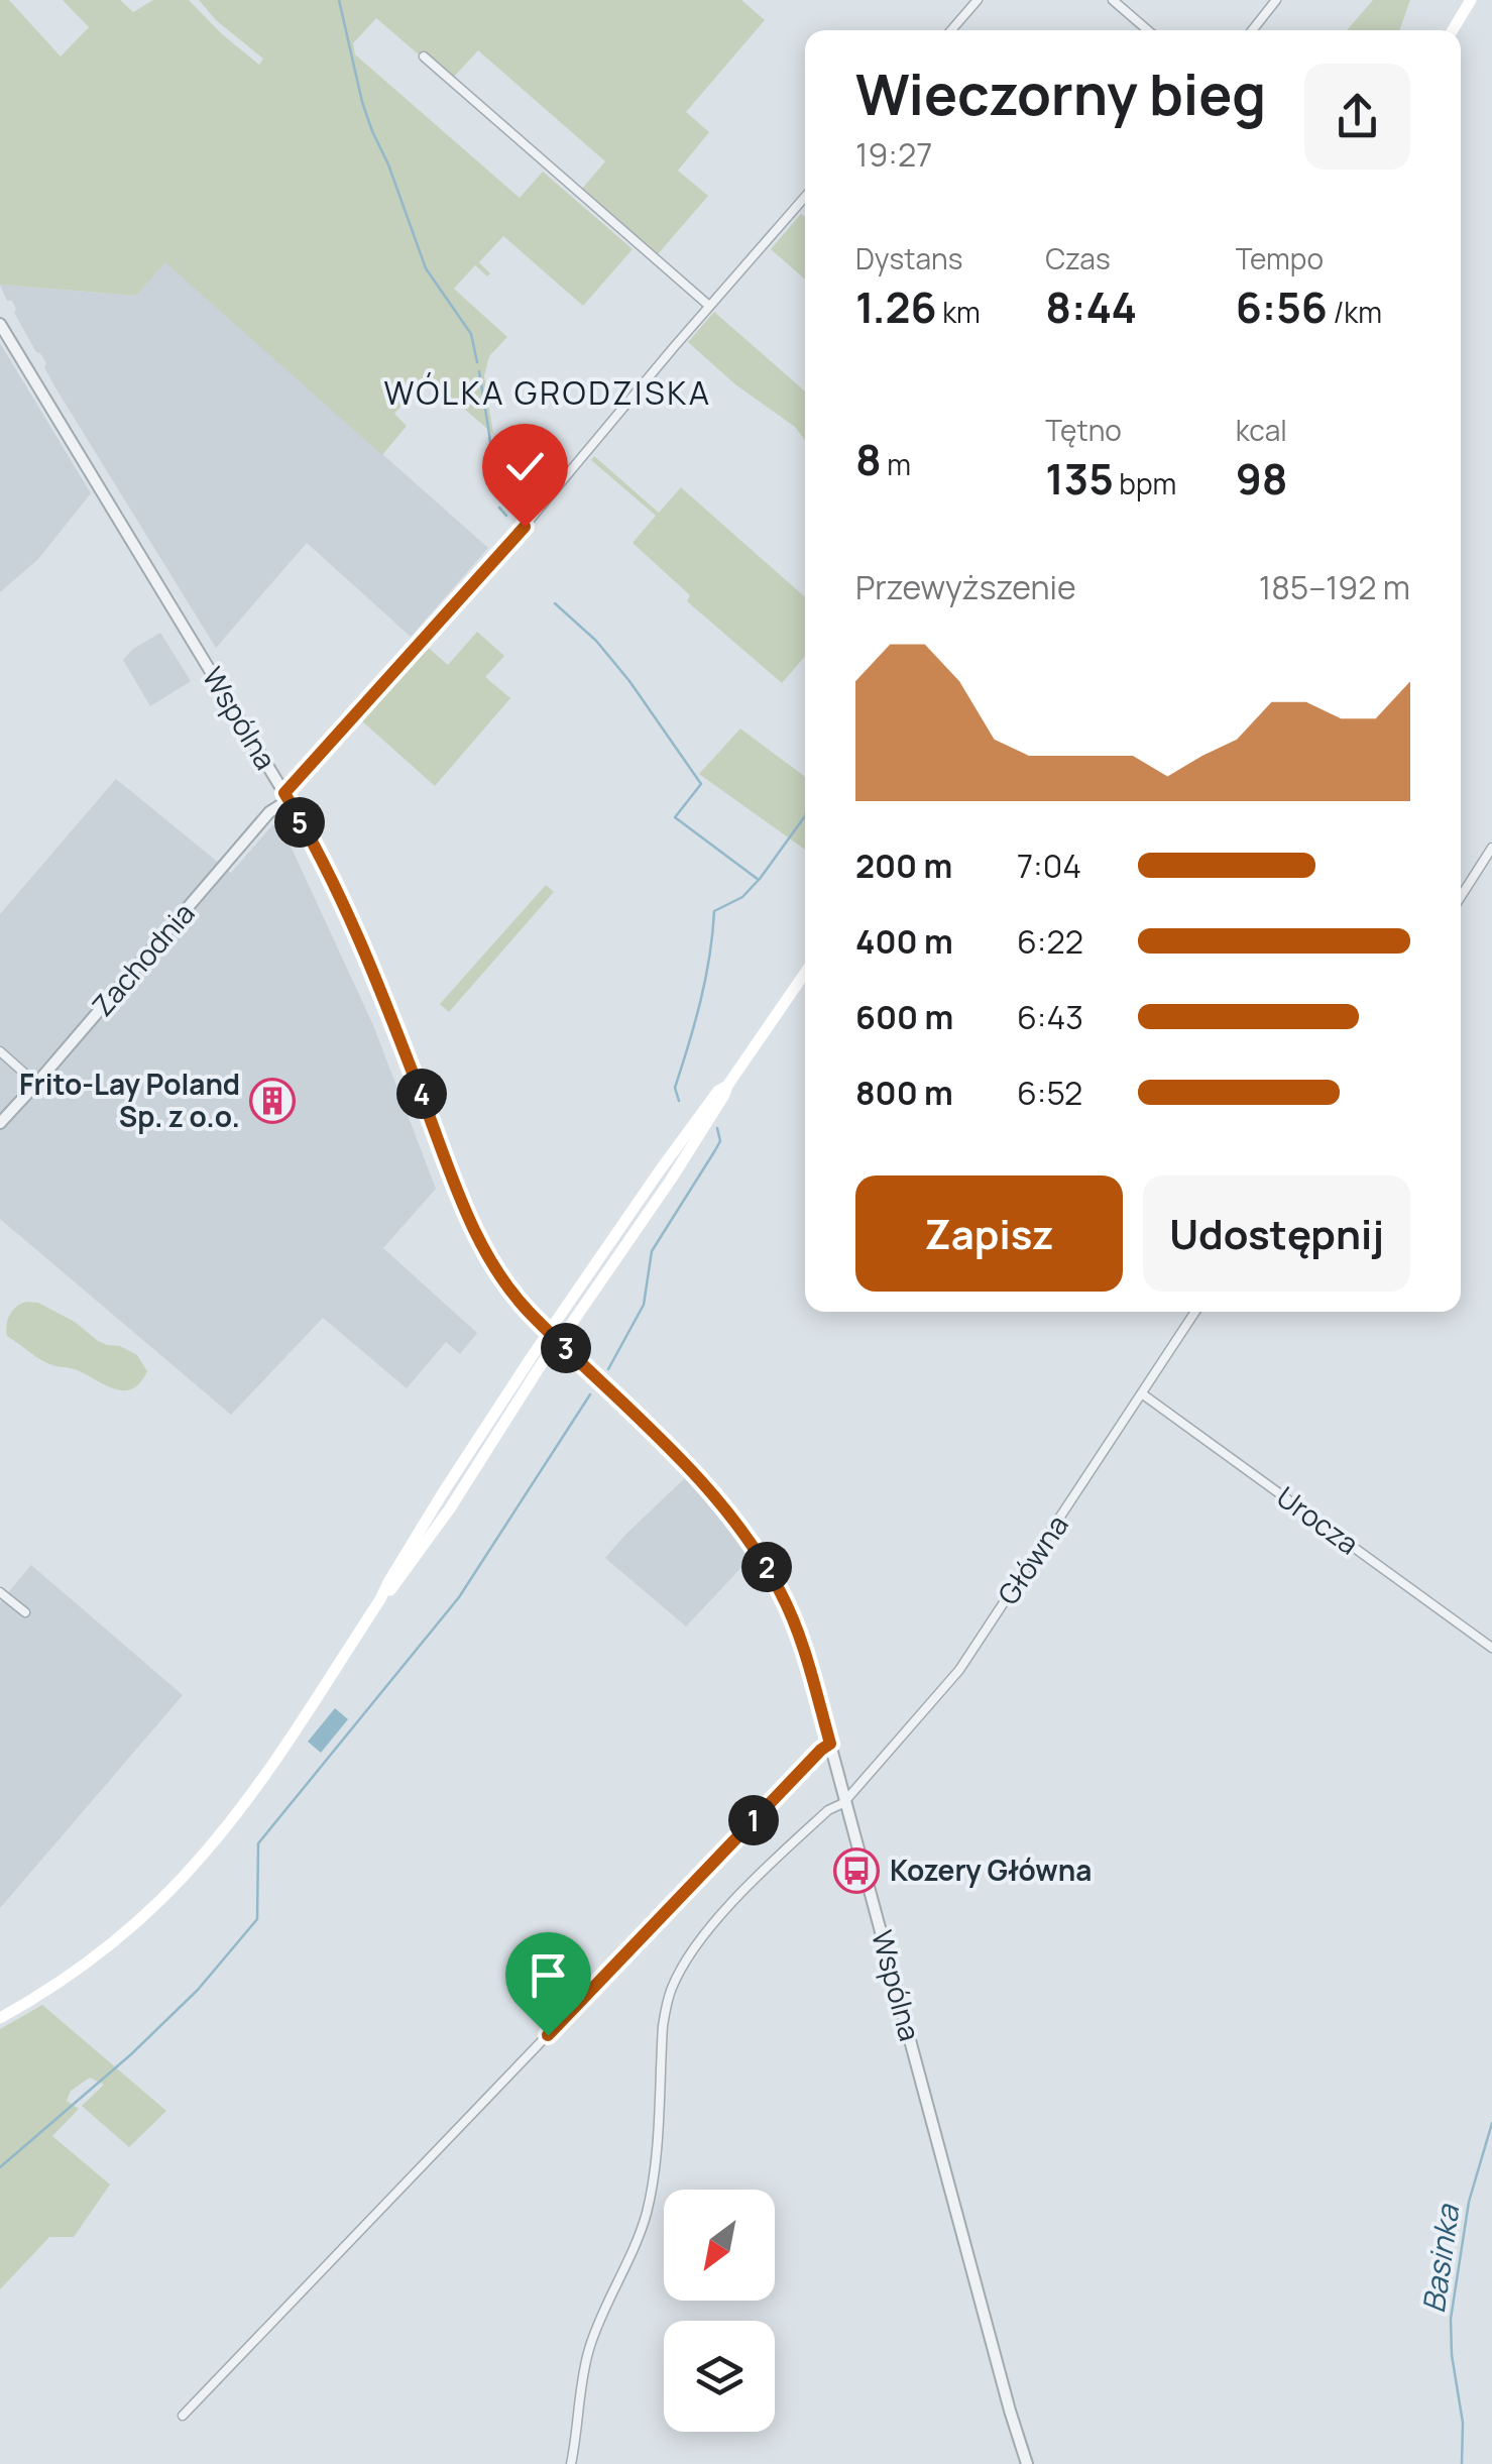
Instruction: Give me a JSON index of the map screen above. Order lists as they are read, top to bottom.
{
  "streets": {
    "street": [
      "Wspólna",
      "Zachodnia",
      "Urocza",
      "Główna"
    ]
  },
  "crossings": [
    ["Wspólna", "Zachodnia"],
    ["Wspólna", "Główna"],
    ["Urocza", "Główna"]
  ],
  "districts": ["WÓLKA GRODZISKA"],
  "water": ["Basinka"],
  "places": {
    "building": ["Frito-Lay Poland Sp. z o.o."],
    "bus stop": ["Kozery Główna"]
  },
  "north": "bottom left",
  "page": {
    "heading": ["Wieczorny bieg", "19:27"],
    "stats": [
      ["Dystans", "1.26 km"],
      ["Czas", "8:44"],
      ["Tempo", "6:56 /km"],
      ["8 m"],
      ["Tętno", "135 bpm"],
      ["kcal", "98"]
    ],
    "chart": ["Przewyższenie", "185–192 m"],
    "pins": [
      "5",
      "4",
      "3",
      "2",
      "1"
    ],
    "list": [
      {
        "name": "200 m",
        "note": "7:04"
      },
      {
        "name": "400 m",
        "note": "6:22"
      },
      {
        "name": "600 m",
        "note": "6:43"
      },
      {
        "name": "800 m",
        "note": "6:52"
      }
    ],
    "buttons": ["Zapisz", "Udostępnij"]
  }
}
